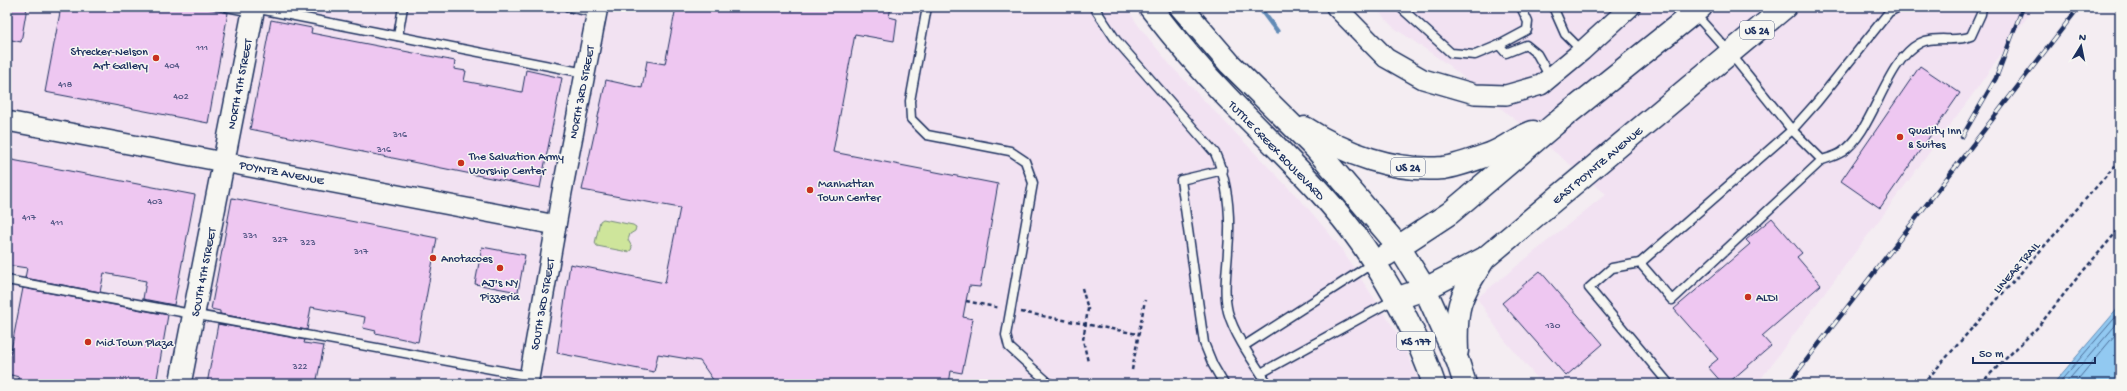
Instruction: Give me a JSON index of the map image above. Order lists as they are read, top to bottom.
{
  "streets": {
    "highway": [
      "US 24",
      "TUTTLE CREEK BOULEVARD",
      "EAST POYNTZ AVENUE",
      "KS 177"
    ],
    "main road": ["NORTH 4TH STREET", "SOUTH 4TH STREET"],
    "street": ["NORTH 3RD STREET", "POYNTZ AVENUE", "SOUTH 3RD STREET"],
    "path": ["LINEAR TRAIL"]
  },
  "crossings": [
    ["US 24", "TUTTLE CREEK BOULEVARD"],
    ["NORTH 4TH STREET", "POYNTZ AVENUE"],
    ["NORTH 4TH STREET", "SOUTH 4TH STREET"],
    ["NORTH 3RD STREET", "POYNTZ AVENUE"],
    ["NORTH 3RD STREET", "SOUTH 3RD STREET"],
    ["TUTTLE CREEK BOULEVARD", "EAST POYNTZ AVENUE"],
    ["TUTTLE CREEK BOULEVARD", "KS 177"],
    ["EAST POYNTZ AVENUE", "KS 177"],
    ["POYNTZ AVENUE", "SOUTH 4TH STREET"],
    ["POYNTZ AVENUE", "SOUTH 3RD STREET"]
  ],
  "places": [
    "Strecker-Nelson Art Gallery",
    "Quality Inn & Suites",
    "The Salvation Army Worship Center",
    "Manhattan Town Center",
    "Anotacoes",
    "AJ's NY Pizzeria",
    "ALDI",
    "Mid Town Plaza"
  ],
  "house_numbers": [
    "111",
    "404",
    "418",
    "402",
    "316",
    "316",
    "403",
    "417",
    "411",
    "331",
    "327",
    "323",
    "317",
    "130",
    "322"
  ],
  "scale_bar": "50 m",
  "north": "top"
}
